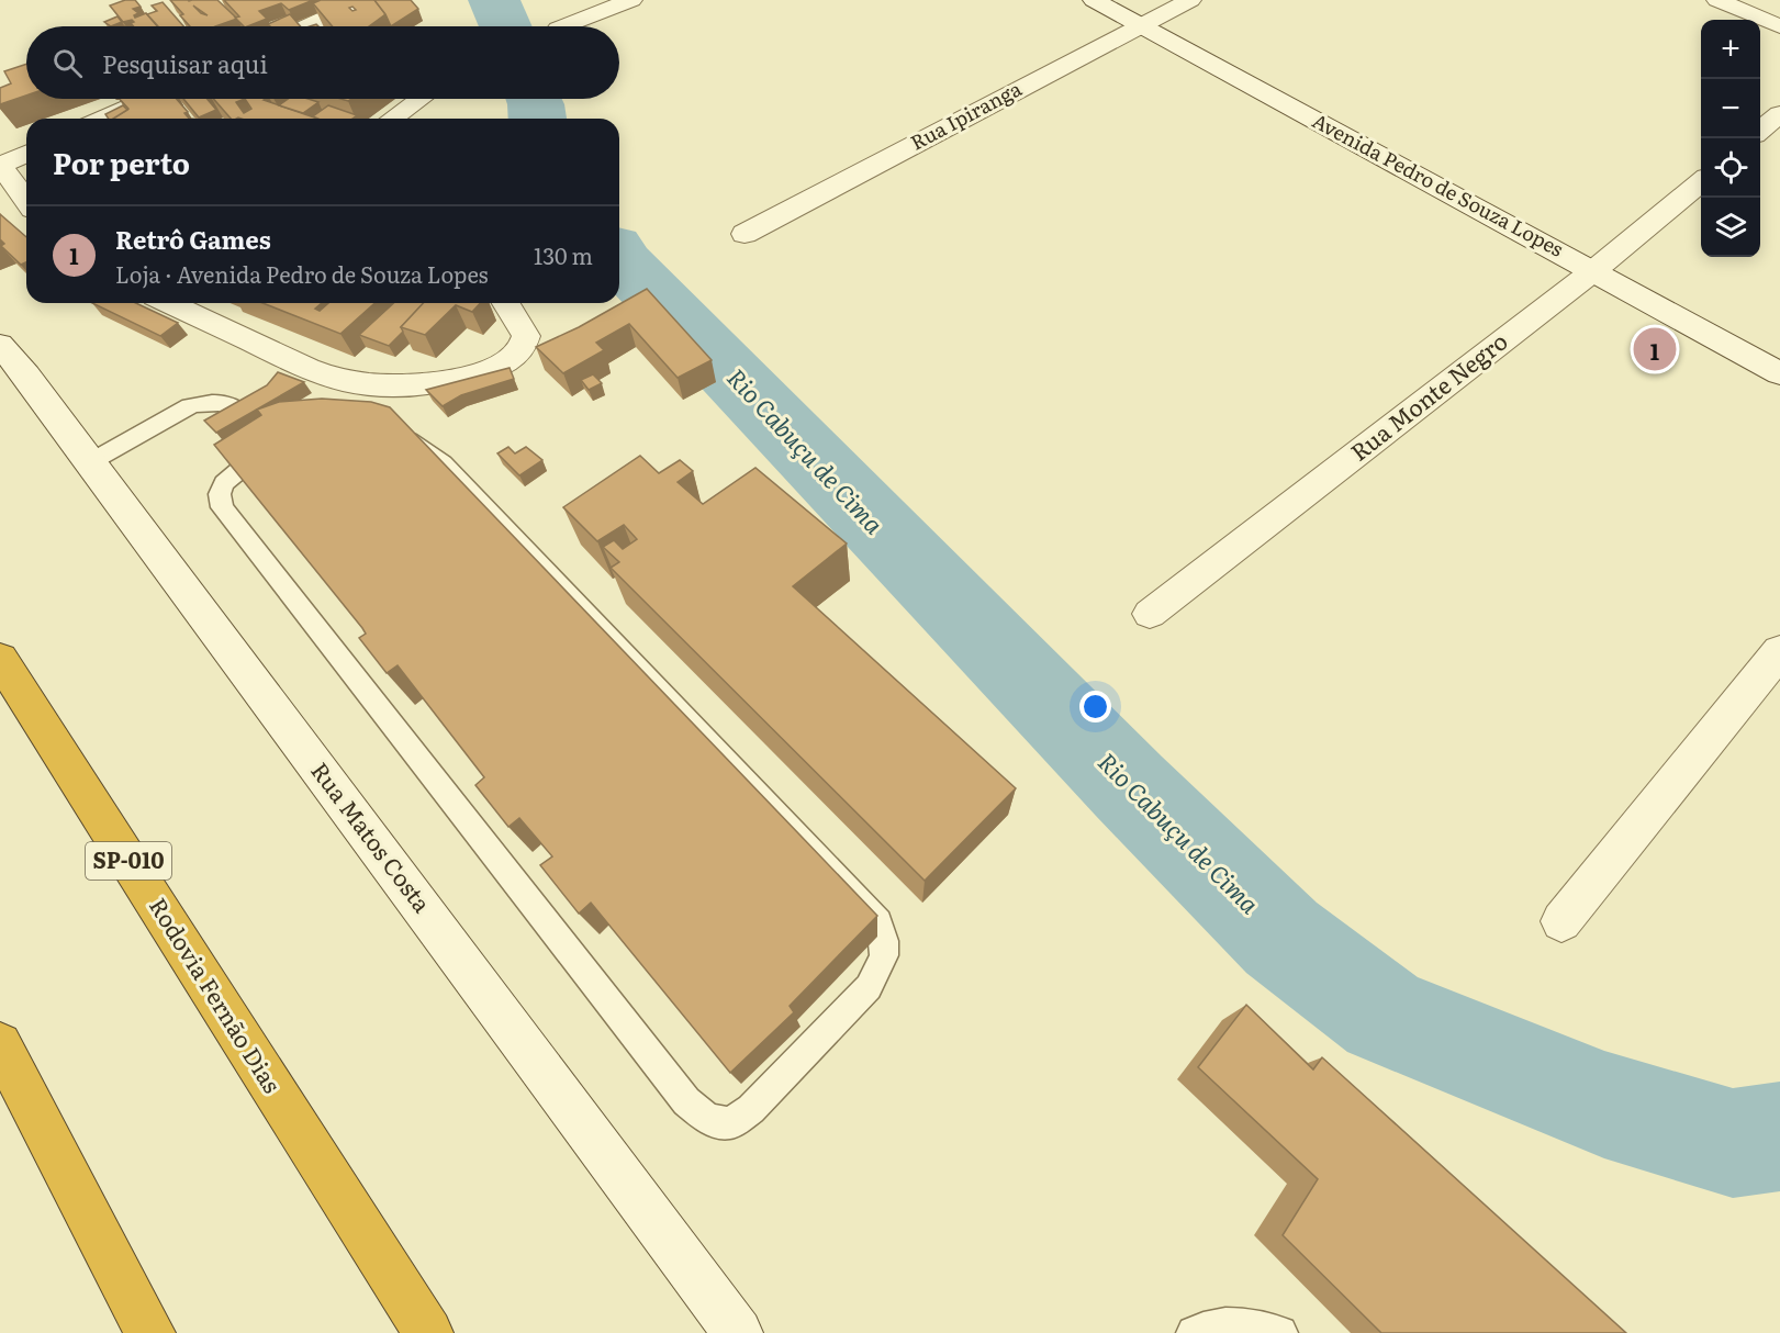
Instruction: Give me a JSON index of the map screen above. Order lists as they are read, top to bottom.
{
  "streets": {
    "highway": ["SP-010", "Rodovia Fernão Dias"],
    "street": [
      "Rua Ipiranga",
      "Avenida Pedro de Souza Lopes",
      "Rua Monte Negro",
      "Rua Matos Costa"
    ]
  },
  "crossings": [
    ["Rua Ipiranga", "Avenida Pedro de Souza Lopes"],
    ["Avenida Pedro de Souza Lopes", "Rua Monte Negro"]
  ],
  "water": ["Rio Cabuçu de Cima"],
  "page": {
    "map_buttons": ["+", "−"],
    "search": "Pesquisar aqui",
    "heading": "Por perto",
    "list": [
      {
        "mark": "1",
        "name": "Retrô Games",
        "note": "Loja · Avenida Pedro de Souza Lopes",
        "value": "130 m"
      }
    ],
    "pins": "1"
  }
}
